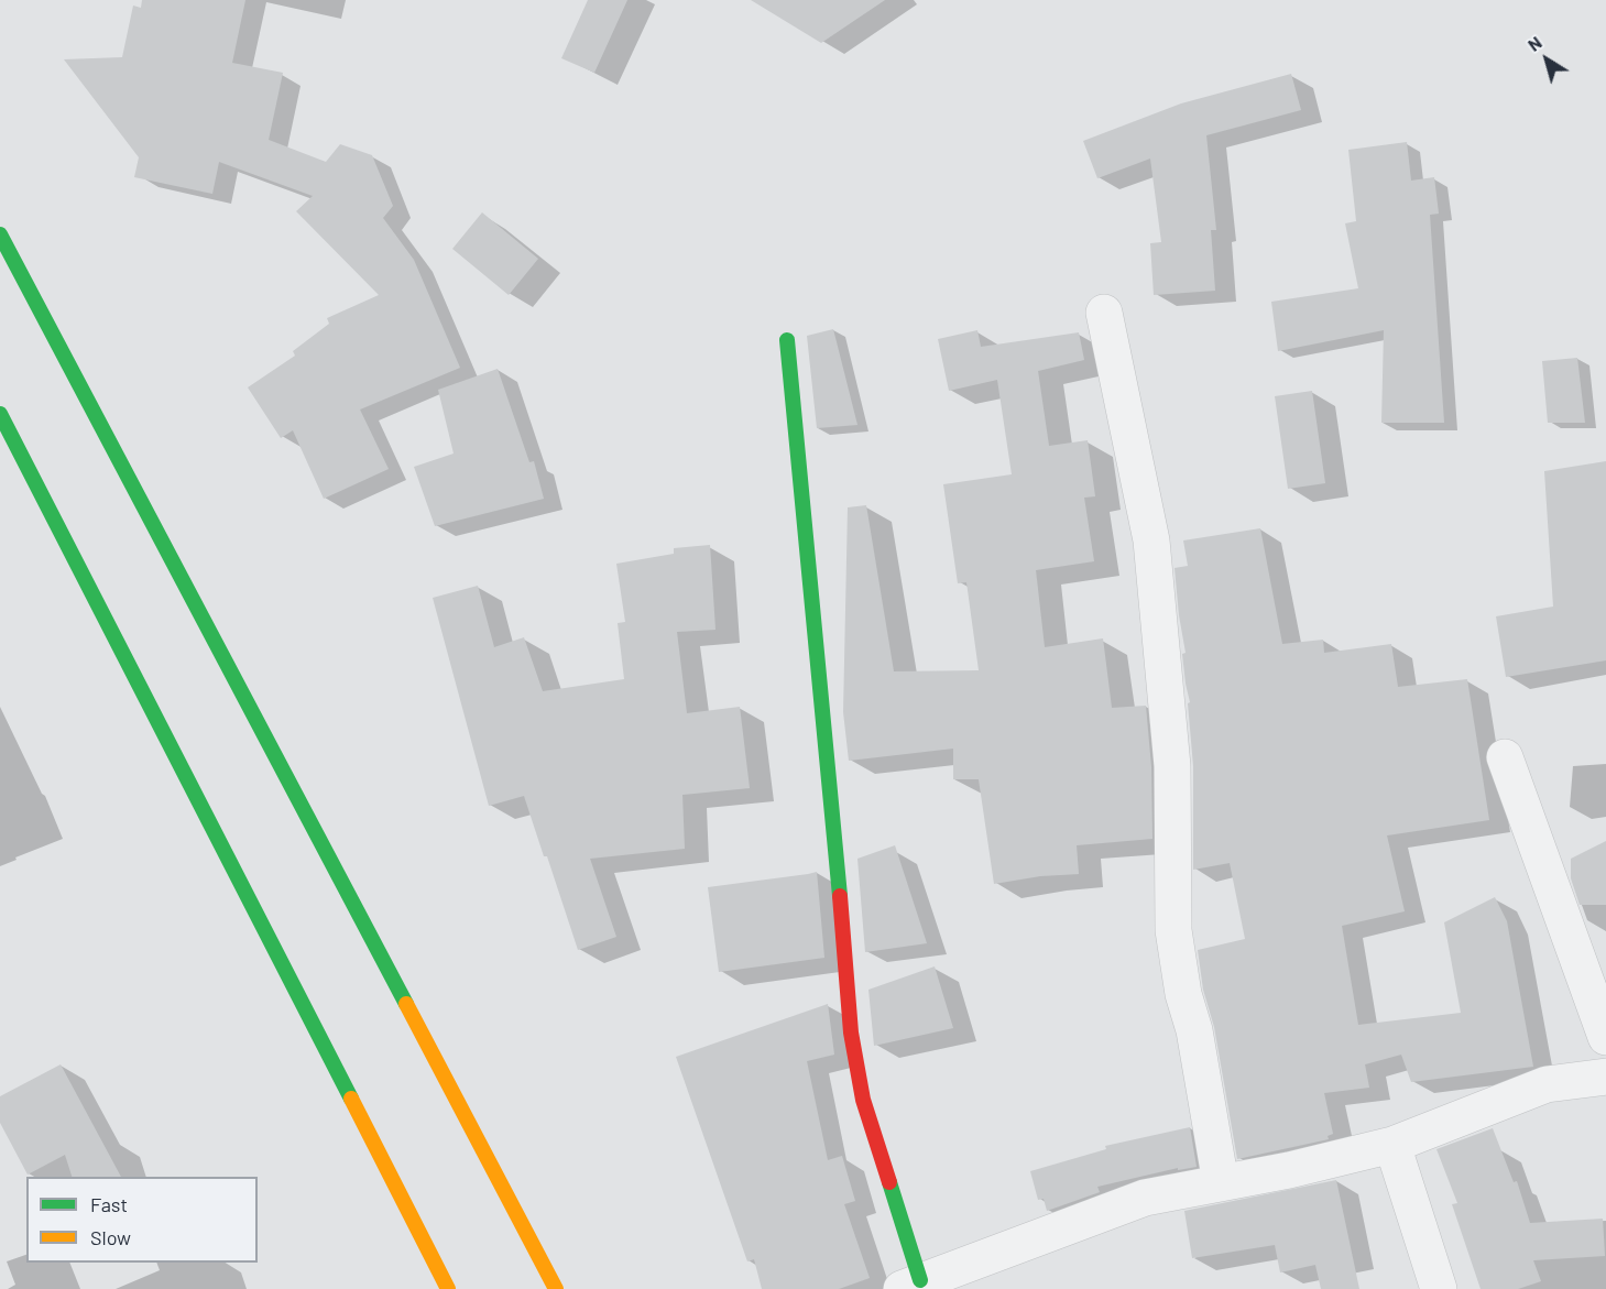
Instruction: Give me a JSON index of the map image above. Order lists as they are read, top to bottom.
{
  "legend": ["Fast", "Slow"],
  "north": "top left"
}
